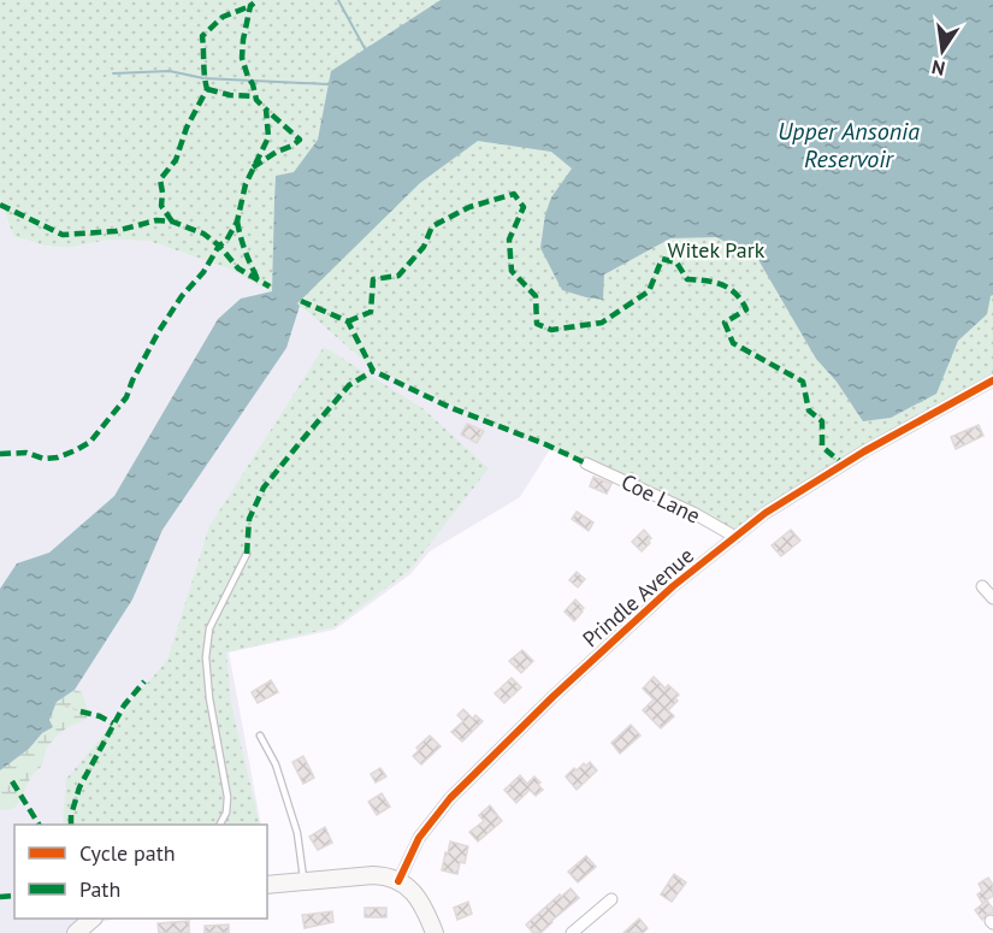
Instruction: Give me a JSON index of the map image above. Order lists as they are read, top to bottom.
{
  "streets": {
    "street": ["Coe Lane", "Prindle Avenue"]
  },
  "crossings": [
    ["Coe Lane", "Prindle Avenue"]
  ],
  "water": ["Upper Ansonia Reservoir"],
  "parks": ["Witek Park"],
  "legend": ["Cycle path", "Path"],
  "north": "bottom"
}
